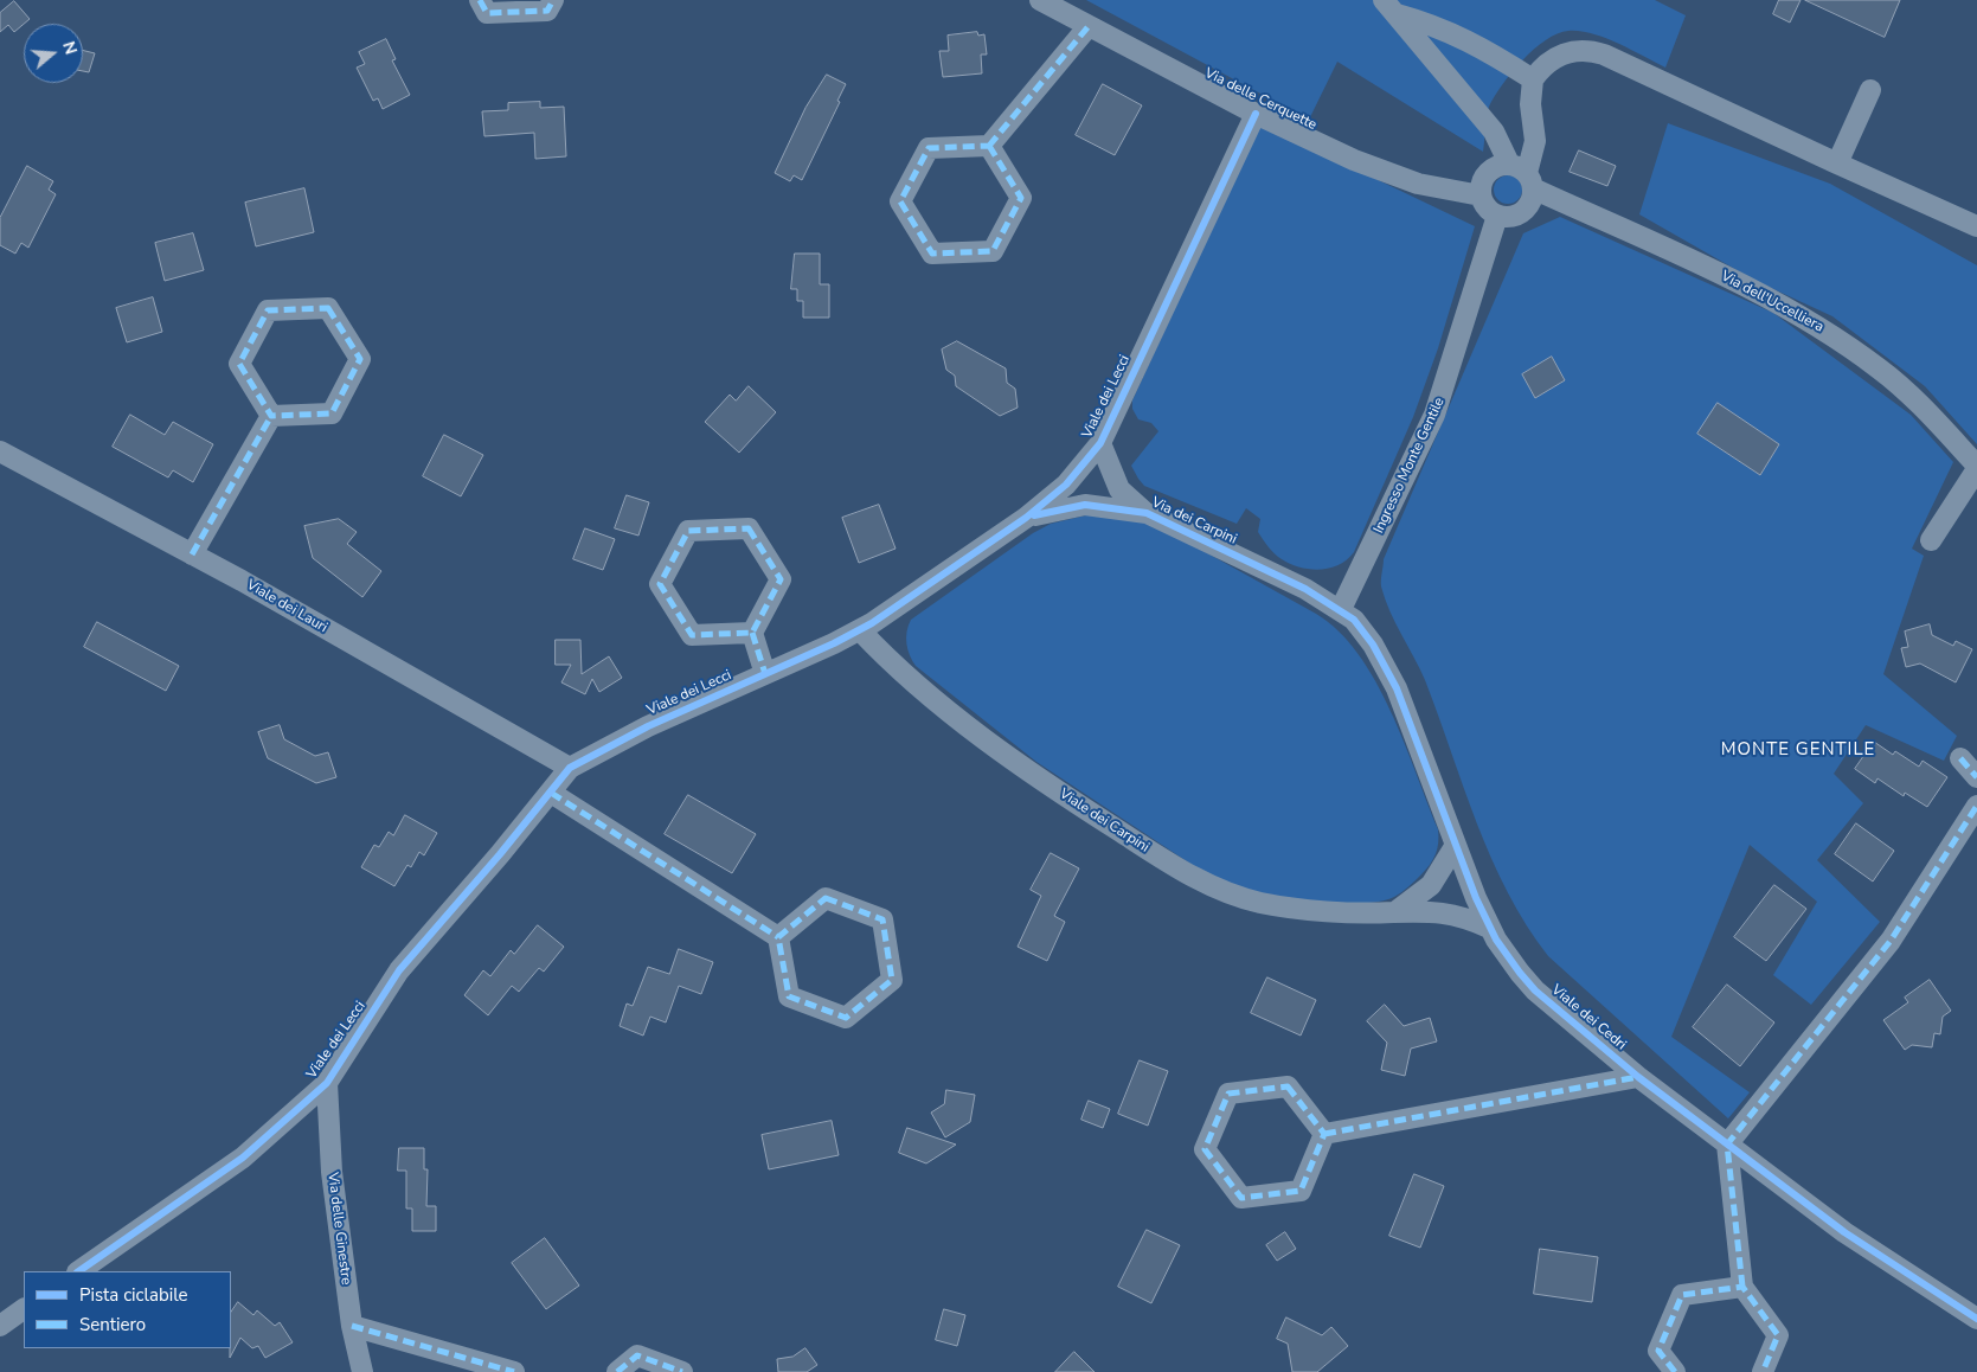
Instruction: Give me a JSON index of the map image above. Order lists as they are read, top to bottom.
{
  "streets": {
    "street": [
      "Via delle Cerquette",
      "Via dell'Uccelliera",
      "Viale dei Lecci",
      "Ingresso Monte Gentile",
      "Via dei Carpini",
      "Viale dei Lauri",
      "Viale dei Carpini",
      "Viale dei Cedri",
      "Via delle Ginestre"
    ]
  },
  "crossings": [
    ["Via delle Cerquette", "Via dell'Uccelliera"],
    ["Via delle Cerquette", "Viale dei Lecci"],
    ["Via delle Cerquette", "Ingresso Monte Gentile"],
    ["Via dell'Uccelliera", "Ingresso Monte Gentile"],
    ["Viale dei Lecci", "Via dei Carpini"],
    ["Viale dei Lecci", "Viale dei Lauri"],
    ["Viale dei Lecci", "Viale dei Carpini"],
    ["Viale dei Lecci", "Via delle Ginestre"],
    ["Ingresso Monte Gentile", "Via dei Carpini"],
    ["Ingresso Monte Gentile", "Viale dei Cedri"],
    ["Via dei Carpini", "Viale dei Cedri"],
    ["Viale dei Carpini", "Viale dei Cedri"]
  ],
  "districts": ["MONTE GENTILE"],
  "legend": ["Pista ciclabile", "Sentiero"],
  "north": "right"
}
